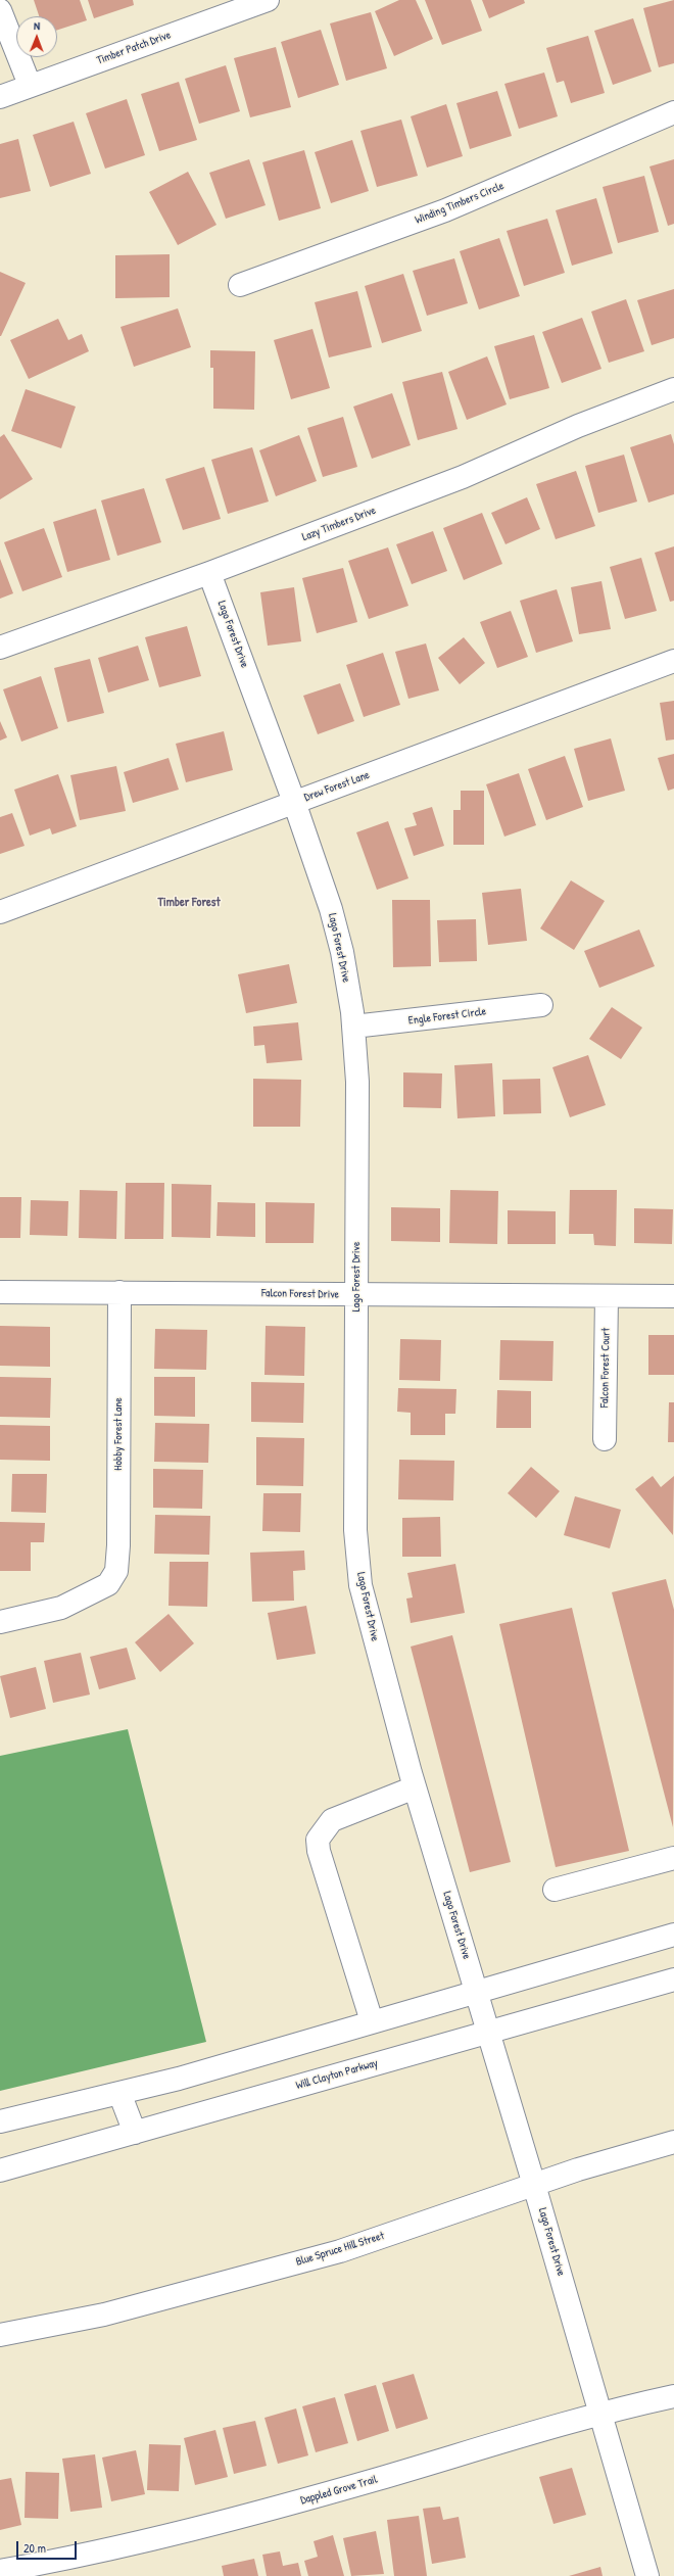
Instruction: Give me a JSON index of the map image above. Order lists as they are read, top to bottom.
{
  "streets": {
    "street": [
      "Timber Patch Drive",
      "Winding Timbers Circle",
      "Lazy Timbers Drive",
      "Lago Forest Drive",
      "Drew Forest Lane",
      "Engle Forest Circle",
      "Falcon Forest Drive",
      "Falcon Forest Court",
      "Hobby Forest Lane",
      "Will Clayton Parkway",
      "Blue Spruce Hill Street",
      "Dappled Grove Trail"
    ]
  },
  "crossings": [
    ["Lazy Timbers Drive", "Lago Forest Drive"],
    ["Lago Forest Drive", "Drew Forest Lane"],
    ["Lago Forest Drive", "Engle Forest Circle"],
    ["Lago Forest Drive", "Falcon Forest Drive"],
    ["Lago Forest Drive", "Will Clayton Parkway"],
    ["Lago Forest Drive", "Blue Spruce Hill Street"],
    ["Lago Forest Drive", "Dappled Grove Trail"],
    ["Falcon Forest Drive", "Falcon Forest Court"],
    ["Falcon Forest Drive", "Hobby Forest Lane"]
  ],
  "districts": ["Timber Forest"],
  "scale_bar": "20 m",
  "north": "top"
}
